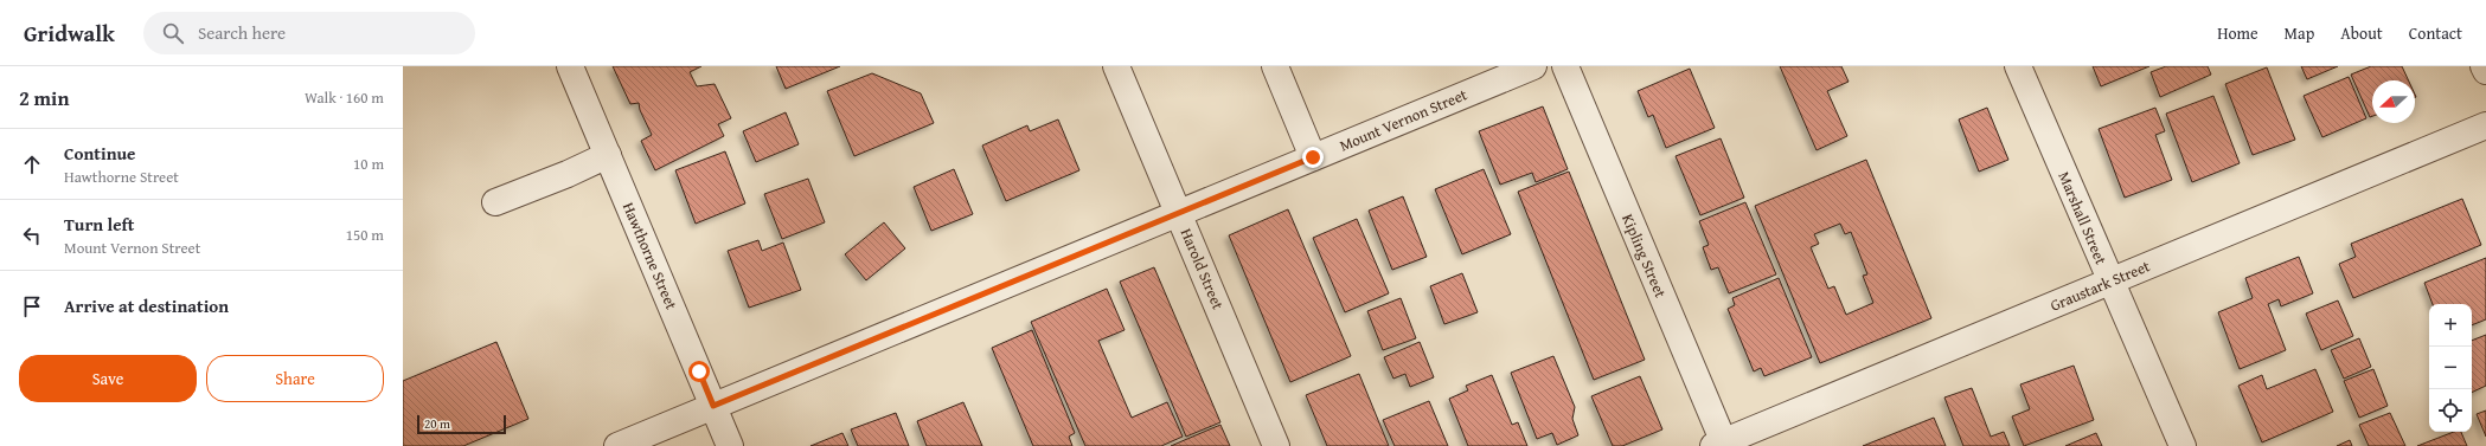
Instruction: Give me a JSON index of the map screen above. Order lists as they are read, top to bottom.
{
  "streets": {
    "street": [
      "Mount Vernon Street",
      "Marshall Street",
      "Hawthorne Street",
      "Kipling Street",
      "Harold Street",
      "Graustark Street"
    ]
  },
  "crossings": [
    ["Mount Vernon Street", "Hawthorne Street"],
    ["Mount Vernon Street", "Harold Street"],
    ["Marshall Street", "Graustark Street"],
    ["Kipling Street", "Graustark Street"]
  ],
  "scale_bar": "20 m",
  "north": "left",
  "page": {
    "header": "Gridwalk",
    "search": "Search here",
    "nav": [
      "Home",
      "Map",
      "About",
      "Contact"
    ],
    "heading": ["2 min", "Walk · 160 m"],
    "list": [
      ["Continue", "Hawthorne Street", "10 m"],
      ["Turn left", "Mount Vernon Street", "150 m"],
      "Arrive at destination"
    ],
    "map_buttons": ["+", "−"],
    "buttons": ["Save", "Share"],
    "scale": "20 m"
  }
}
